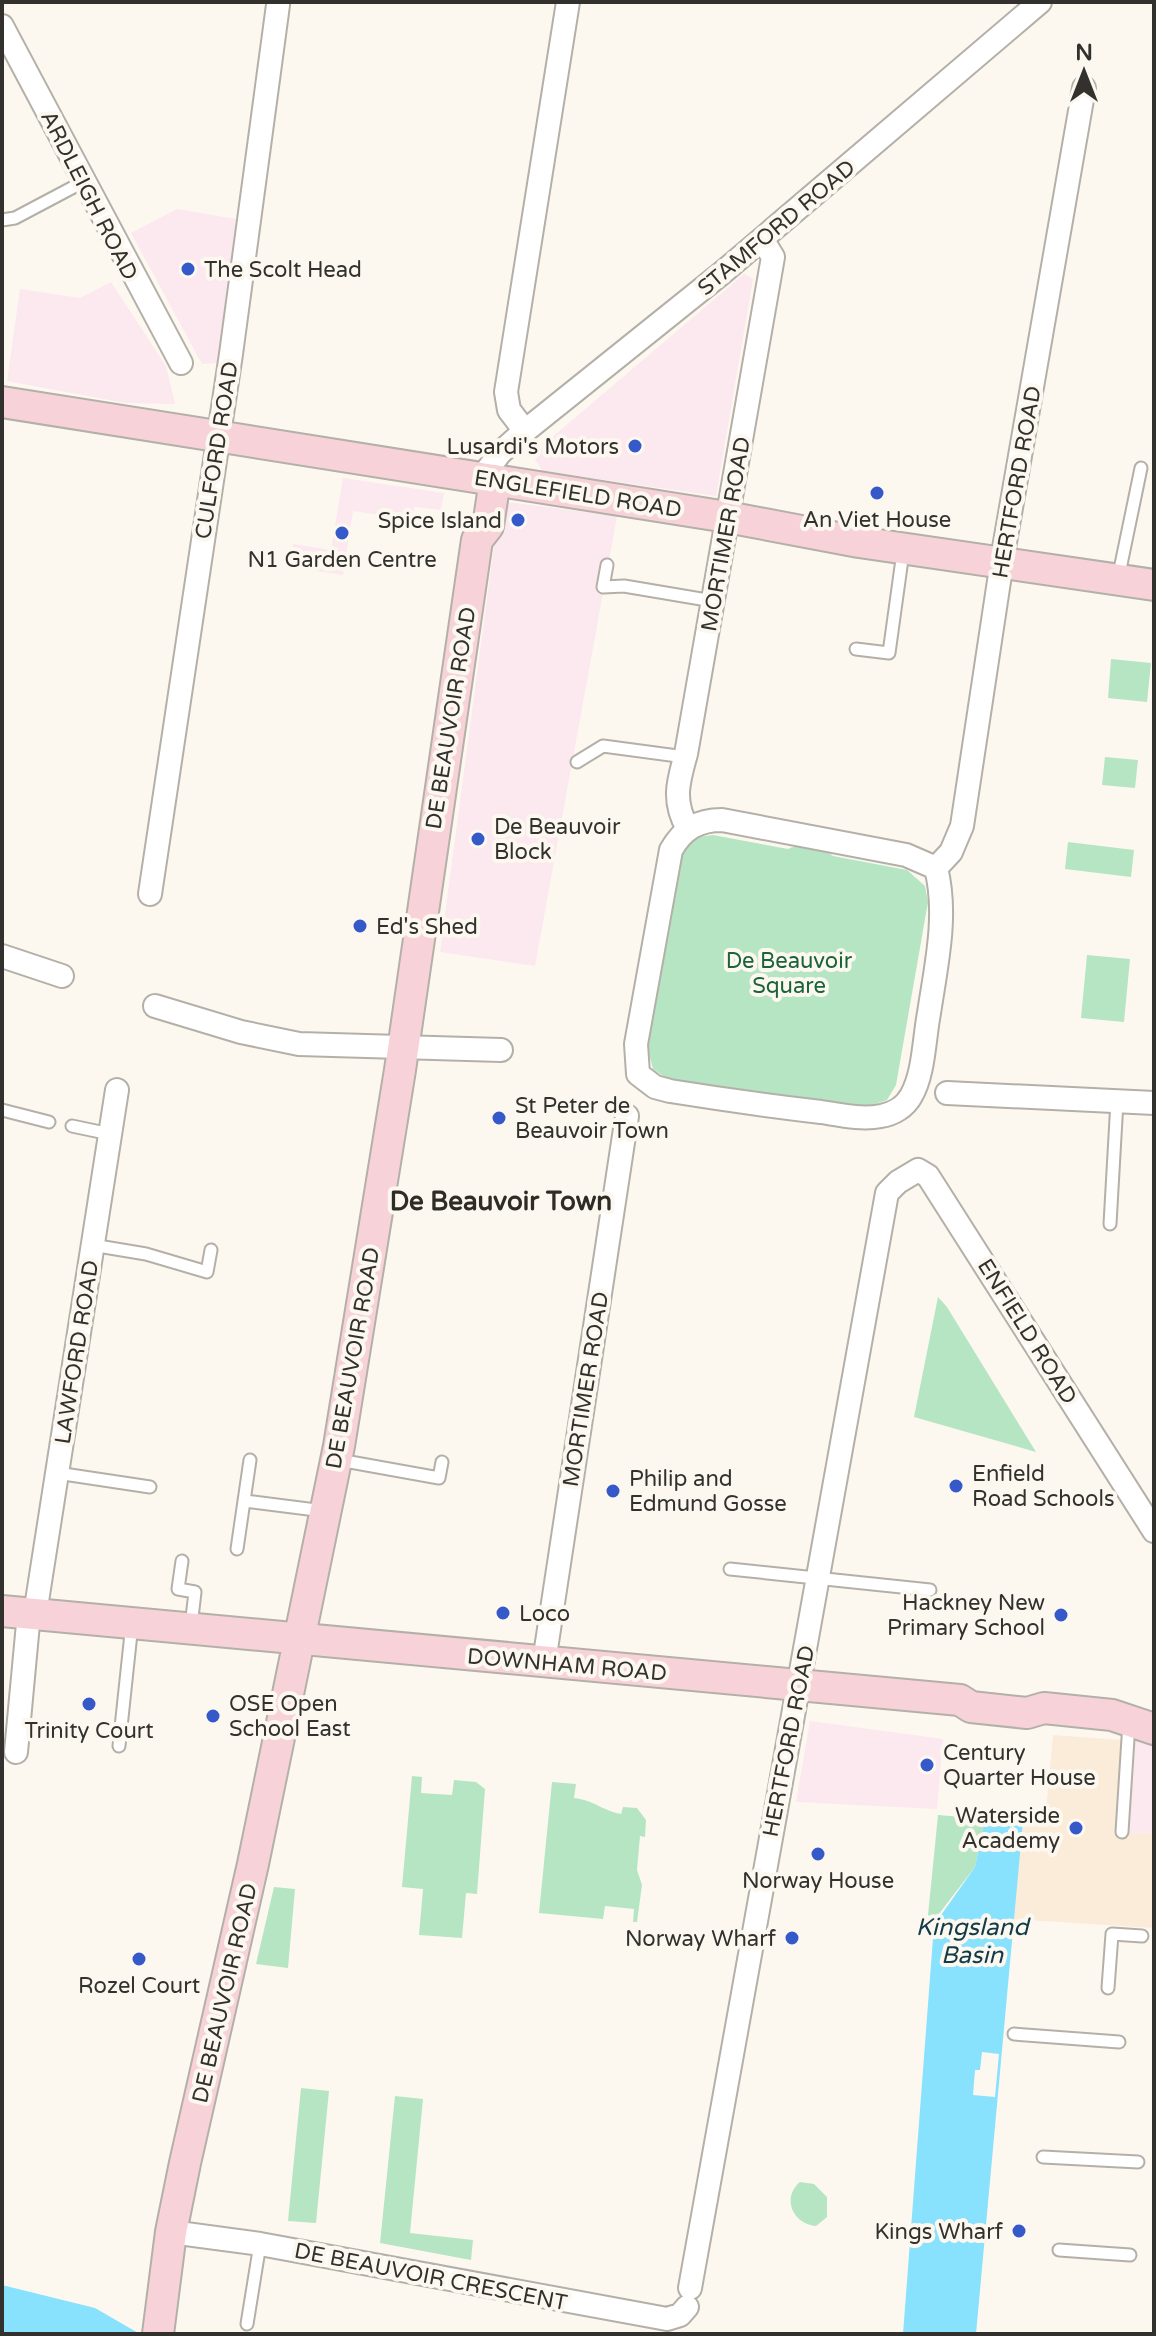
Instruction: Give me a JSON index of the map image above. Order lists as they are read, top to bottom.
{
  "streets": {
    "street": [
      "ARDLEIGH ROAD",
      "STAMFORD ROAD",
      "CULFORD ROAD",
      "HERTFORD ROAD",
      "ENGLEFIELD ROAD",
      "MORTIMER ROAD",
      "DE BEAUVOIR ROAD",
      "ENFIELD ROAD",
      "LAWFORD ROAD",
      "DOWNHAM ROAD",
      "DE BEAUVOIR CRESCENT"
    ]
  },
  "crossings": [
    ["STAMFORD ROAD", "ENGLEFIELD ROAD"],
    ["STAMFORD ROAD", "MORTIMER ROAD"],
    ["STAMFORD ROAD", "DE BEAUVOIR ROAD"],
    ["CULFORD ROAD", "ENGLEFIELD ROAD"],
    ["HERTFORD ROAD", "ENGLEFIELD ROAD"],
    ["HERTFORD ROAD", "ENFIELD ROAD"],
    ["HERTFORD ROAD", "DOWNHAM ROAD"],
    ["HERTFORD ROAD", "DE BEAUVOIR CRESCENT"],
    ["ENGLEFIELD ROAD", "MORTIMER ROAD"],
    ["ENGLEFIELD ROAD", "DE BEAUVOIR ROAD"],
    ["MORTIMER ROAD", "DOWNHAM ROAD"],
    ["DE BEAUVOIR ROAD", "DOWNHAM ROAD"],
    ["DE BEAUVOIR ROAD", "DE BEAUVOIR CRESCENT"],
    ["LAWFORD ROAD", "DOWNHAM ROAD"]
  ],
  "districts": ["De Beauvoir Town"],
  "water": ["Kingsland Basin"],
  "parks": ["De Beauvoir Square"],
  "places": [
    "The Scolt Head",
    "Lusardi's Motors",
    "An Viet House",
    "Spice Island",
    "N1 Garden Centre",
    "De Beauvoir Block",
    "Ed's Shed",
    "St Peter de Beauvoir Town",
    "Enfield Road Schools",
    "Philip and Edmund Gosse",
    "Loco",
    "Hackney New Primary School",
    "Trinity Court",
    "OSE Open School East",
    "Century Quarter House",
    "Waterside Academy",
    "Norway House",
    "Norway Wharf",
    "Rozel Court",
    "Kings Wharf"
  ],
  "north": "top"
}
